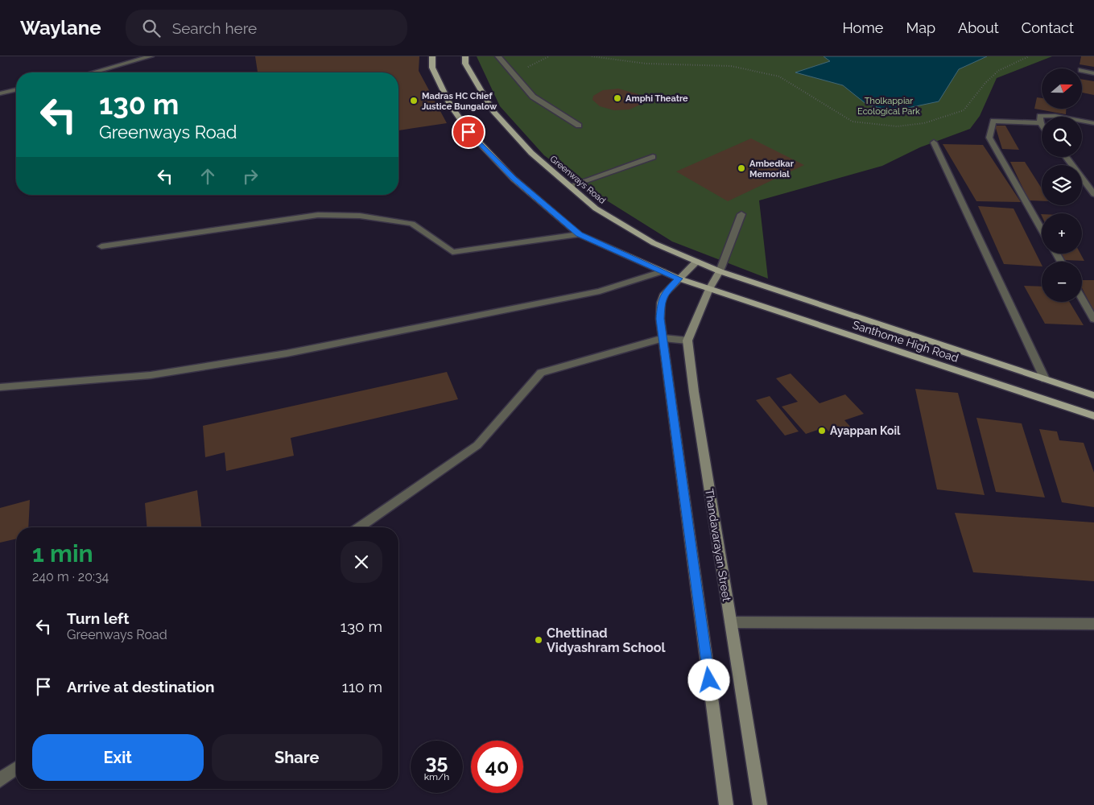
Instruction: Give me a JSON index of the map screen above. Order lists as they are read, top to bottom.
{
  "streets": {
    "main road": ["Greenways Road", "Santhome High Road"],
    "street": ["Thandavarayan Street"]
  },
  "crossings": [
    ["Greenways Road", "Santhome High Road"],
    ["Greenways Road", "Thandavarayan Street"],
    ["Santhome High Road", "Thandavarayan Street"]
  ],
  "parks": ["Tholkappiar Ecological Park"],
  "places": [
    "Amphi Theatre",
    "Madras HC Chief Justice Bungalow",
    "Ambedkar Memorial",
    "Ayappan Koil",
    "Chettinad Vidyashram School"
  ],
  "north": "right",
  "page": {
    "header": "Waylane",
    "search": "Search here",
    "nav": [
      "Home",
      "Map",
      "About",
      "Contact"
    ],
    "map_buttons": ["+", "−"],
    "turn": ["130 m", "Greenways Road"],
    "heading": ["1 min", "240 m · 20:34"],
    "list": [
      {
        "name": "Turn left",
        "note": "Greenways Road",
        "value": "130 m"
      },
      {
        "name": "Arrive at destination",
        "value": "110 m"
      }
    ],
    "buttons": ["Exit", "Share"],
    "speed": "35 km/h",
    "limit": "40"
  }
}
